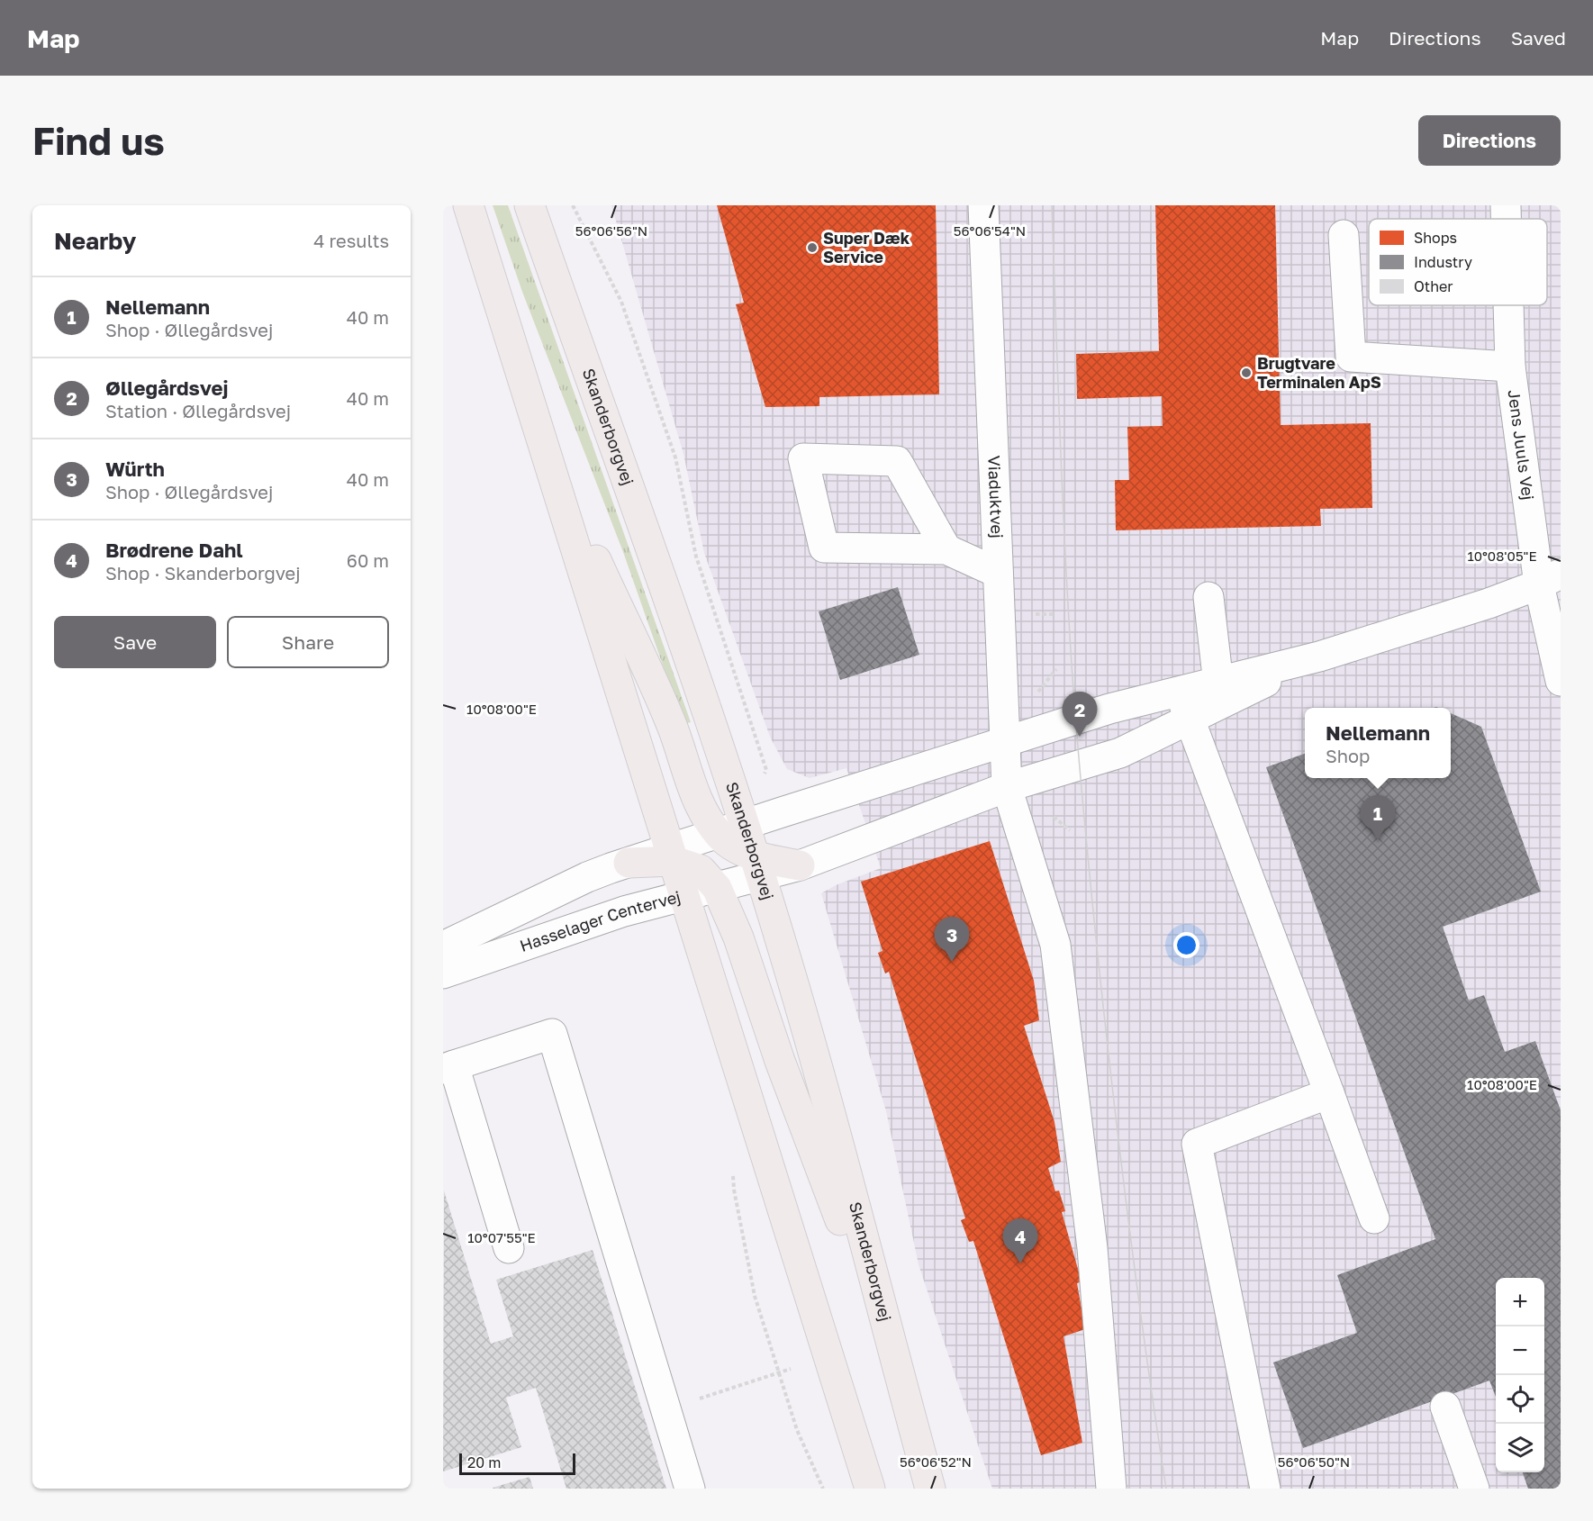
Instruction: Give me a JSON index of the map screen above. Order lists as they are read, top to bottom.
{
  "streets": {
    "main road": ["Skanderborgvej"],
    "street": ["Jens Juuls Vej", "Viaduktvej", "Hasselager Centervej"]
  },
  "crossings": [
    ["Skanderborgvej", "Hasselager Centervej"],
    ["Viaduktvej", "Hasselager Centervej"]
  ],
  "places": ["Super Dæk Service", "Brugtvare Terminalen ApS"],
  "legend": ["Shops", "Industry", "Other"],
  "scale_bar": "20 m",
  "page": {
    "header": "Map",
    "nav": ["Map", "Directions", "Saved"],
    "buttons": [
      "Directions",
      ["Save", "Share"]
    ],
    "title": "Find us",
    "heading": ["Nearby", "4 results"],
    "list": [
      {
        "mark": "1",
        "name": "Nellemann",
        "note": "Shop · Øllegårdsvej",
        "value": "40 m"
      },
      {
        "mark": "2",
        "name": "Øllegårdsvej",
        "note": "Station · Øllegårdsvej",
        "value": "40 m"
      },
      {
        "mark": "3",
        "name": "Würth",
        "note": "Shop · Øllegårdsvej",
        "value": "40 m"
      },
      {
        "mark": "4",
        "name": "Brødrene Dahl",
        "note": "Shop · Skanderborgvej",
        "value": "60 m"
      }
    ],
    "pins": [
      "2",
      "1",
      "3",
      "4"
    ],
    "popup": ["Nellemann", "Shop"],
    "map_buttons": ["+", "−"],
    "scale": "20 m"
  },
  "coordinates": [
    "56°06'56\"N",
    "56°06'54\"N",
    "10°08'05\"E",
    "10°08'00\"E",
    "10°07'55\"E",
    "56°06'52\"N",
    "56°06'50\"N"
  ]
}
